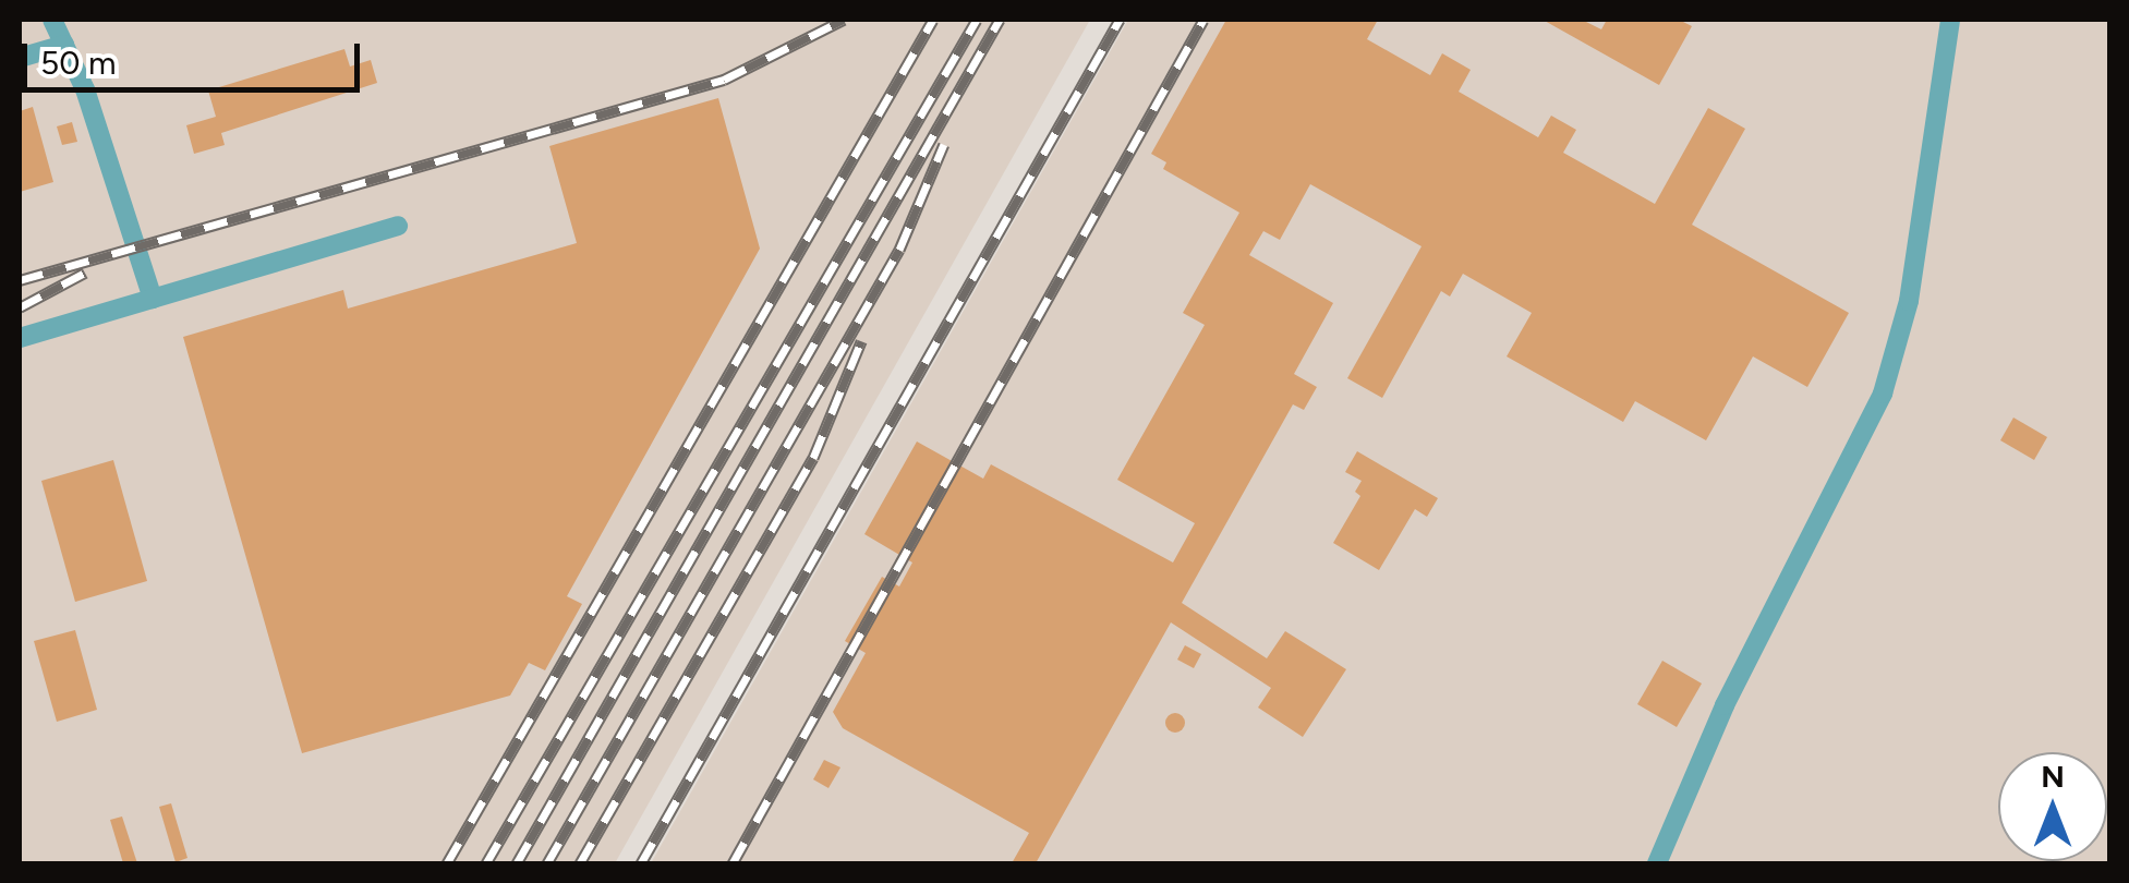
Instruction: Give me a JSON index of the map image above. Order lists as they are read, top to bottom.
{
  "scale_bar": "50 m",
  "north": "top"
}
